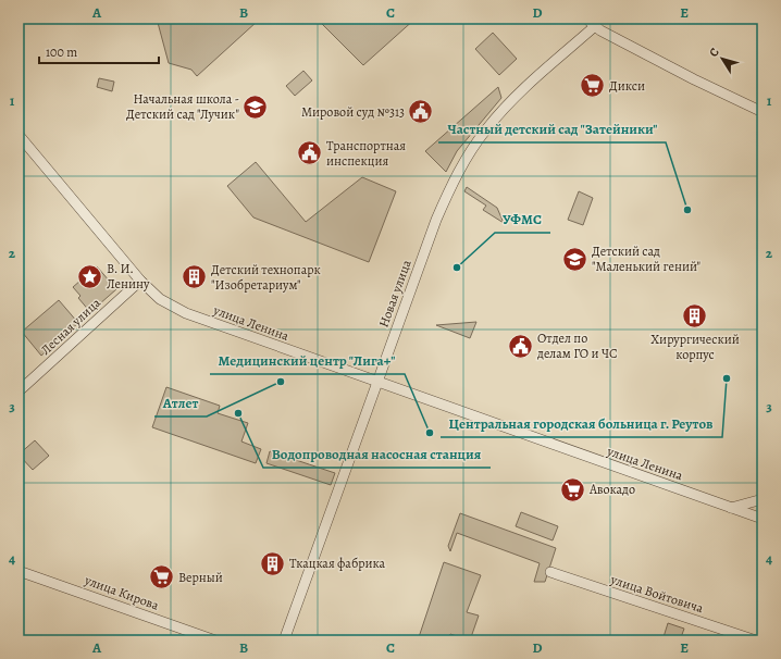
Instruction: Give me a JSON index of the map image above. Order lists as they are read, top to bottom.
{
  "streets": {
    "street": [
      "Новая улица",
      "улица Ленина",
      "Лесная улица",
      "улица Кирова",
      "улица Войтовича"
    ]
  },
  "crossings": [
    ["Новая улица", "улица Ленина"],
    ["улица Ленина", "Лесная улица"]
  ],
  "places": {
    "supermarket": ["Дикси", "Авокадо", "Верный"],
    "school or university": ["Начальная школа - Детский сад \"Лучик\"", "Детский сад \"Маленький гений\""],
    "public building": ["Мировой суд №313", "Транспортная инспекция", "Отдел по делам ГО и ЧС"],
    "other": [
      "Частный детский сад \"Затейники\"",
      "УФМС",
      "Центральная городская больница г. Реутов",
      "Атлет",
      "Водопроводная насосная станция",
      "Медицинский центр \"Лига+\""
    ],
    "place": ["В. И. Ленину"],
    "building": ["Детский технопарк \"Изобретариум\"", "Хирургический корпус", "Ткацкая фабрика"]
  },
  "scale_bar": "100 m",
  "north": "top left",
  "grid": {
    "columns": [
      "A",
      "B",
      "C",
      "D",
      "E"
    ],
    "rows": [
      "1",
      "2",
      "3",
      "4"
    ]
  }
}
